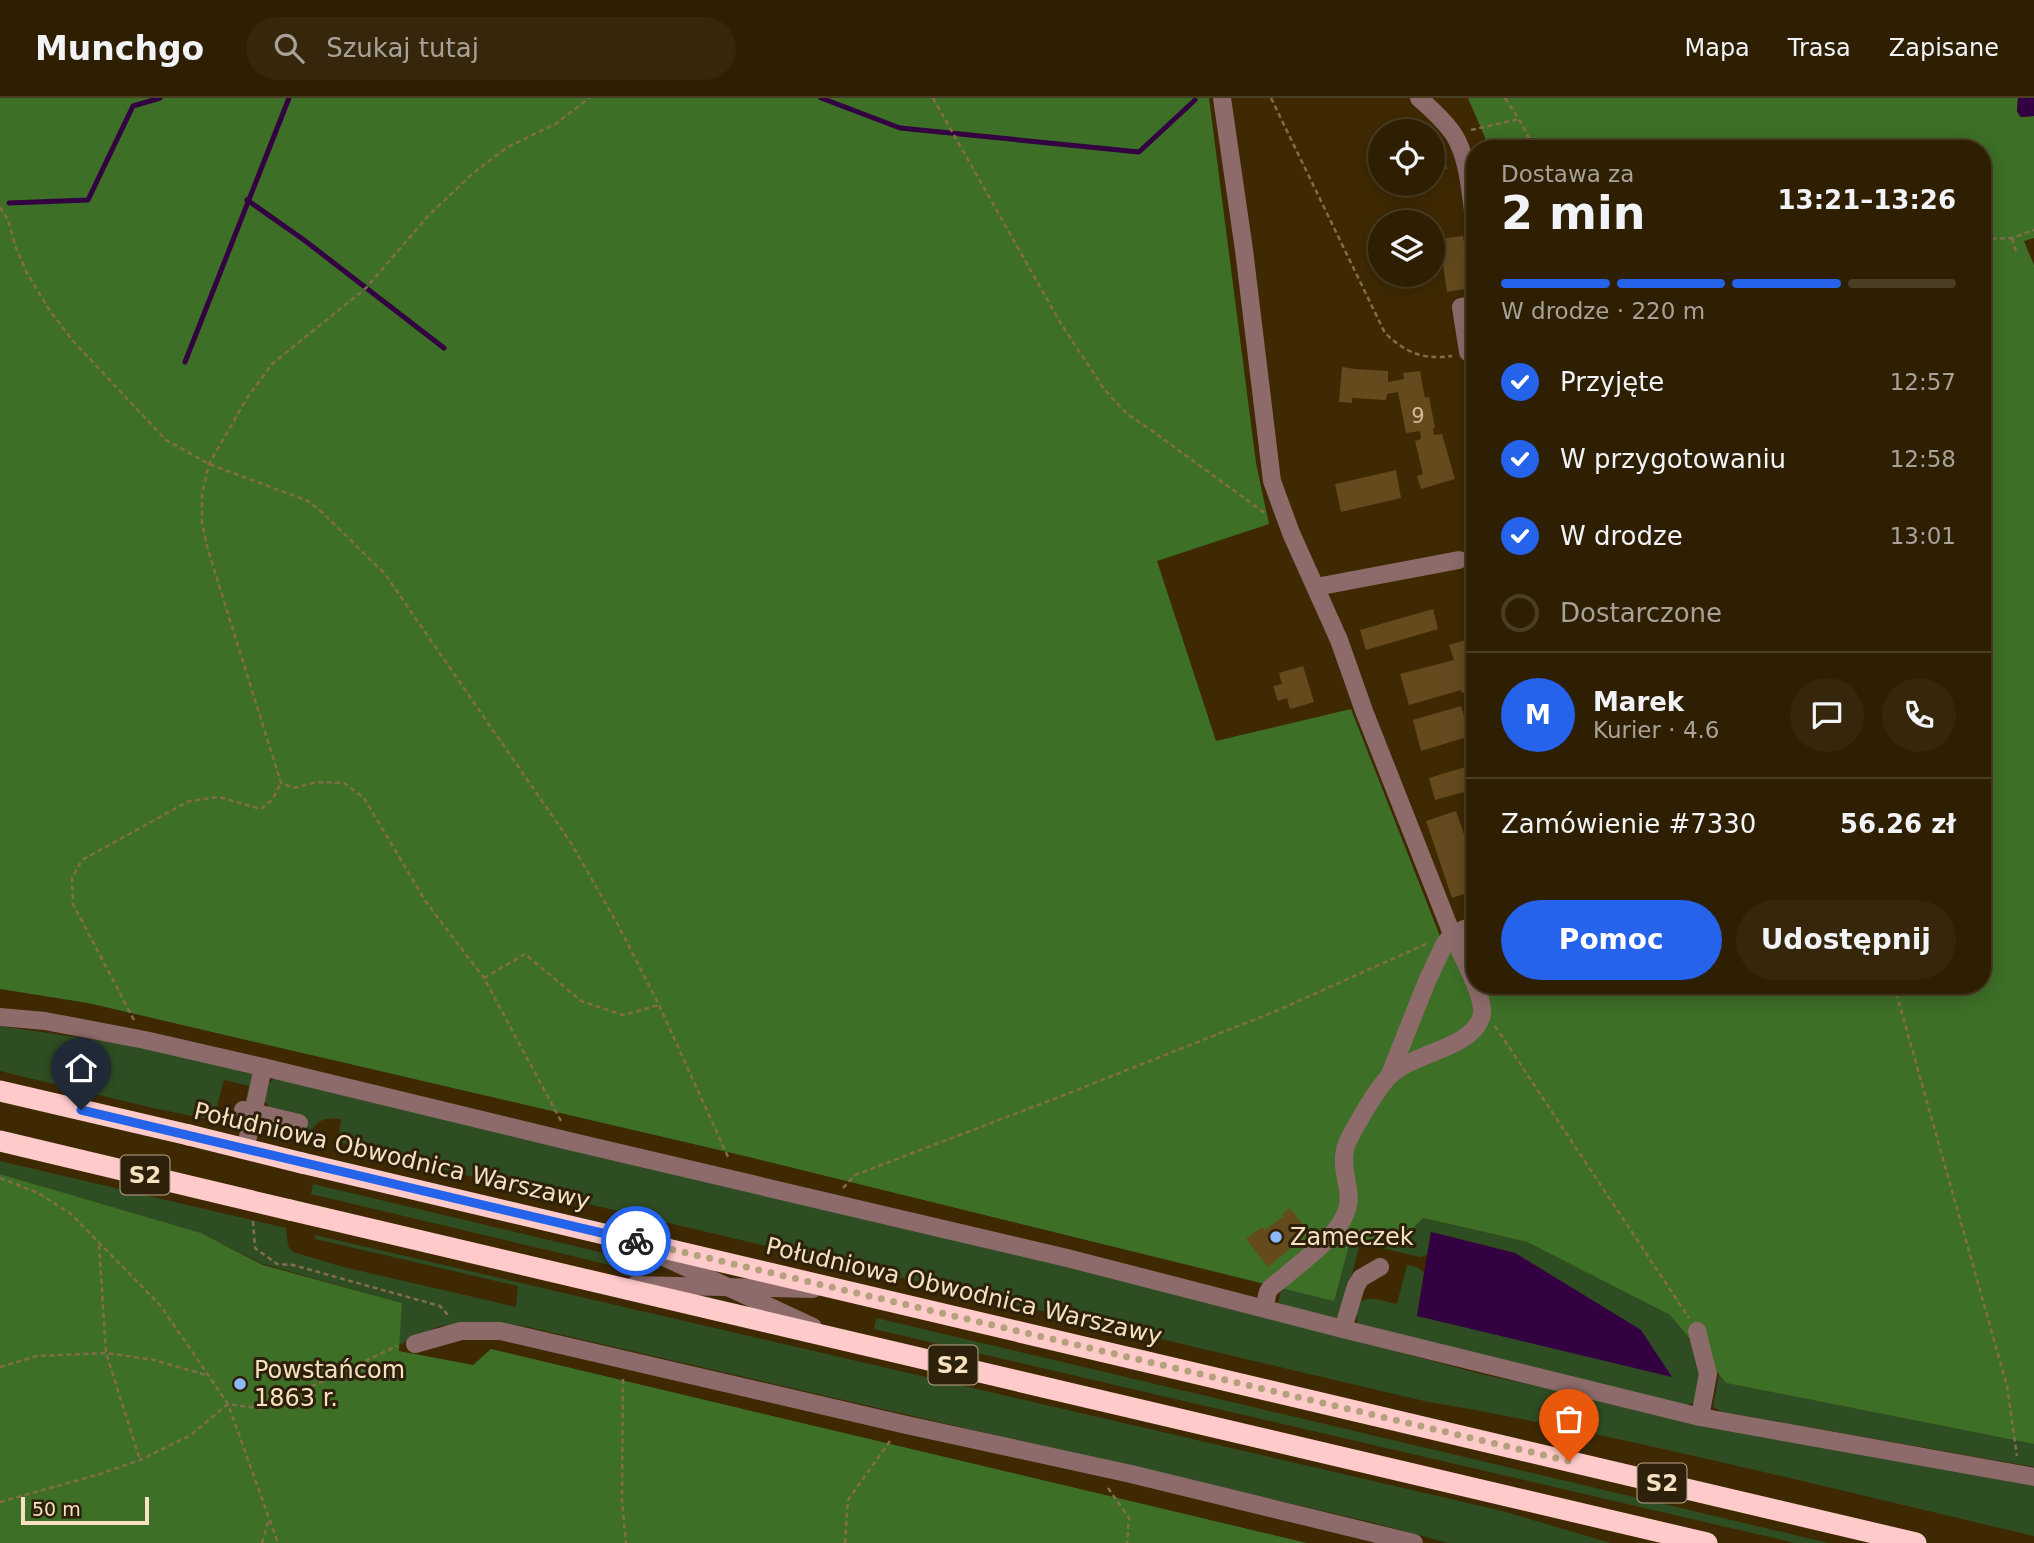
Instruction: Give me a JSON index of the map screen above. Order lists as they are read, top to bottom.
{
  "streets": {
    "highway": ["Południowa Obwodnica Warszawy", "S2"]
  },
  "places": ["Zameczek", "Powstańcom 1863 r."],
  "house_numbers": ["9"],
  "scale_bar": "50 m",
  "page": {
    "header": "Munchgo",
    "search": "Szukaj tutaj",
    "nav": ["Mapa", "Trasa", "Zapisane"],
    "heading": ["2 min", "Dostawa za", "13:21–13:26"],
    "panel": [
      "Marek",
      "Kurier · 4.6",
      "Zamówienie #7330",
      "56.26 zł"
    ],
    "bar": "W drodze · 220 m",
    "list": [
      ["Przyjęte", "12:57"],
      ["W przygotowaniu", "12:58"],
      ["W drodze", "13:01"],
      "Dostarczone"
    ],
    "round": "M",
    "buttons": ["Pomoc", "Udostępnij"],
    "scale": "50 m"
  }
}
